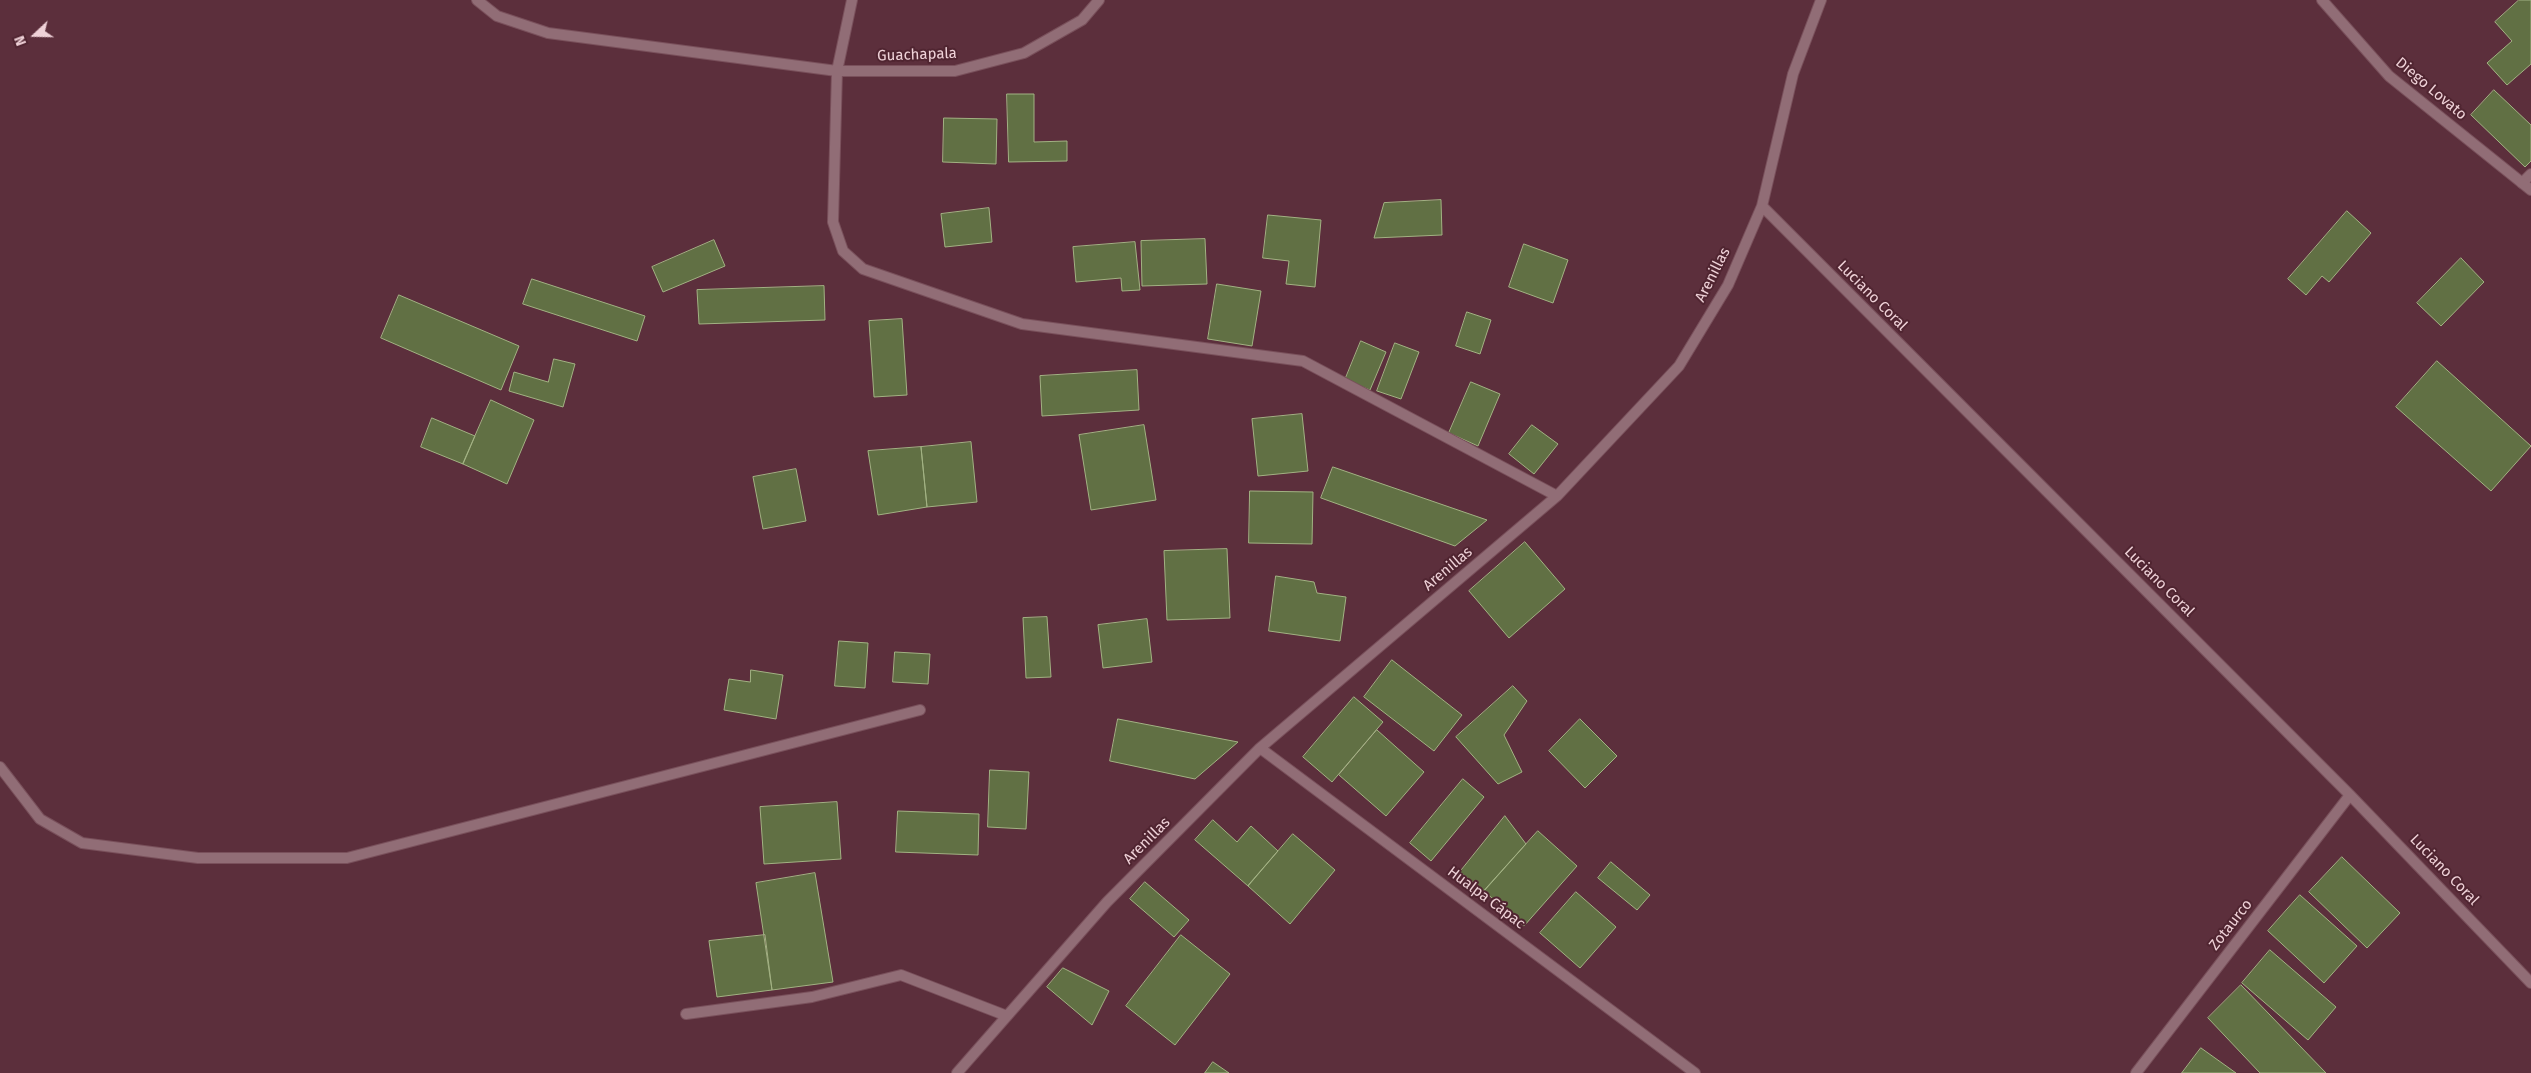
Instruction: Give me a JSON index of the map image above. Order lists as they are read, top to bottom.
{
  "streets": {
    "street": [
      "Guachapala",
      "Diego Lovato",
      "Arenillas",
      "Luciano Coral",
      "Hualpa Cápac",
      "Zotaurco"
    ]
  },
  "crossings": [
    ["Arenillas", "Luciano Coral"],
    ["Arenillas", "Hualpa Cápac"],
    ["Luciano Coral", "Zotaurco"]
  ],
  "north": "left"
}
